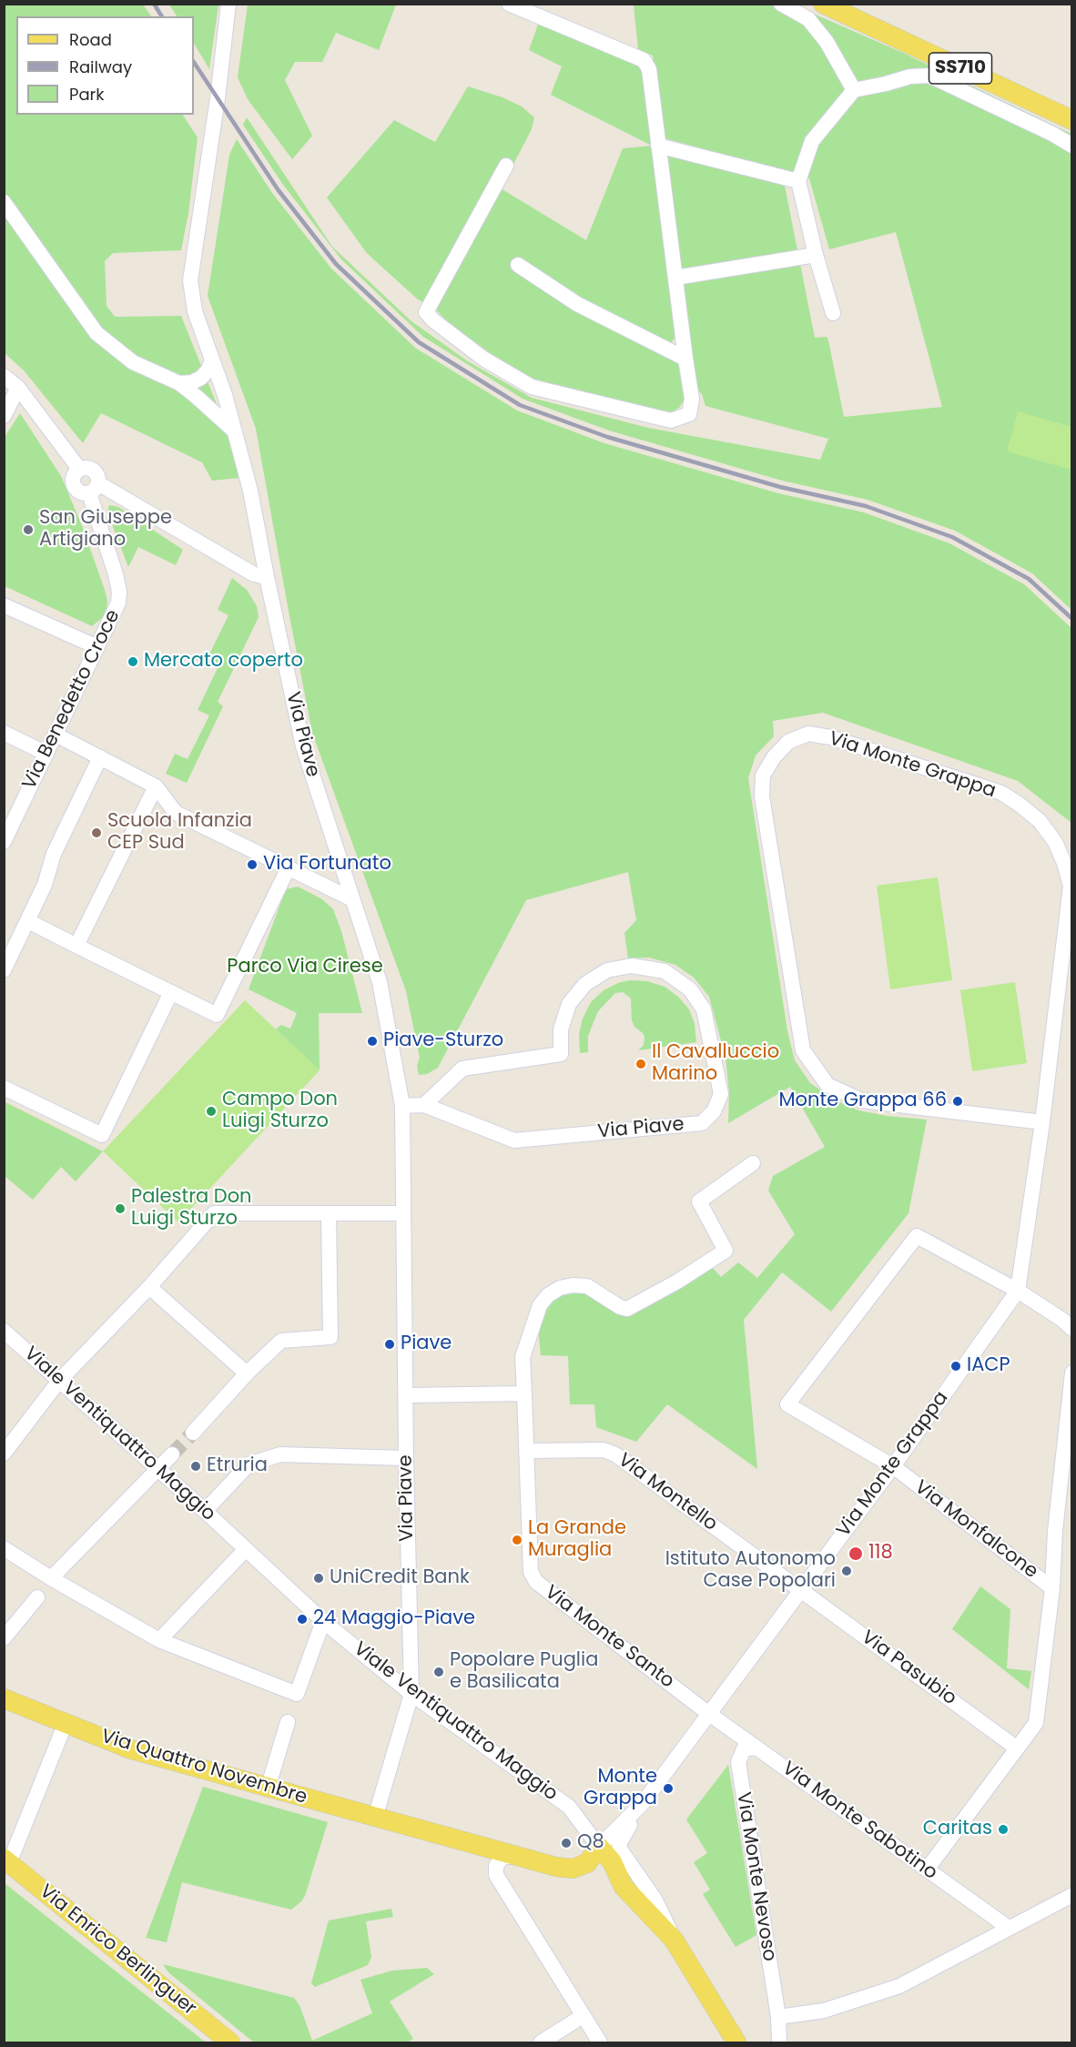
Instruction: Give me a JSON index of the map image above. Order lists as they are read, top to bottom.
{
  "streets": {
    "main road": [
      "SS710",
      "Viale Ventiquattro Maggio",
      "Via Quattro Novembre",
      "Via Enrico Berlinguer"
    ],
    "street": [
      "Via Benedetto Croce",
      "Via Piave",
      "Via Monte Grappa",
      "Via Montello",
      "Via Monfalcone",
      "Via Monte Santo",
      "Via Pasubio",
      "Via Monte Sabotino",
      "Via Monte Nevoso"
    ]
  },
  "crossings": [
    ["Via Piave", "Viale Ventiquattro Maggio"],
    ["Via Monte Grappa", "Viale Ventiquattro Maggio"],
    ["Via Monte Grappa", "Via Montello"],
    ["Via Monte Grappa", "Via Monfalcone"],
    ["Via Monte Grappa", "Via Monte Santo"],
    ["Via Monte Grappa", "Via Pasubio"],
    ["Via Monte Grappa", "Via Quattro Novembre"],
    ["Via Monte Grappa", "Via Monte Sabotino"],
    ["Viale Ventiquattro Maggio", "Via Quattro Novembre"],
    ["Via Montello", "Via Monte Santo"],
    ["Via Montello", "Via Pasubio"],
    ["Via Monte Santo", "Via Monte Sabotino"],
    ["Via Monte Sabotino", "Via Monte Nevoso"]
  ],
  "parks": ["Parco Via Cirese"],
  "places": [
    "San Giuseppe Artigiano",
    "Mercato coperto",
    "Scuola Infanzia CEP Sud",
    "Via Fortunato",
    "Piave-Sturzo",
    "Il Cavalluccio Marino",
    "Monte Grappa 66",
    "Campo Don Luigi Sturzo",
    "Palestra Don Luigi Sturzo",
    "Piave",
    "IACP",
    "Etruria",
    "La Grande Muraglia",
    "118",
    "Istituto Autonomo Case Popolari",
    "UniCredit Bank",
    "24 Maggio-Piave",
    "Popolare Puglia e Basilicata",
    "Monte Grappa",
    "Caritas",
    "Q8"
  ],
  "legend": ["Road", "Railway", "Park"]
}
